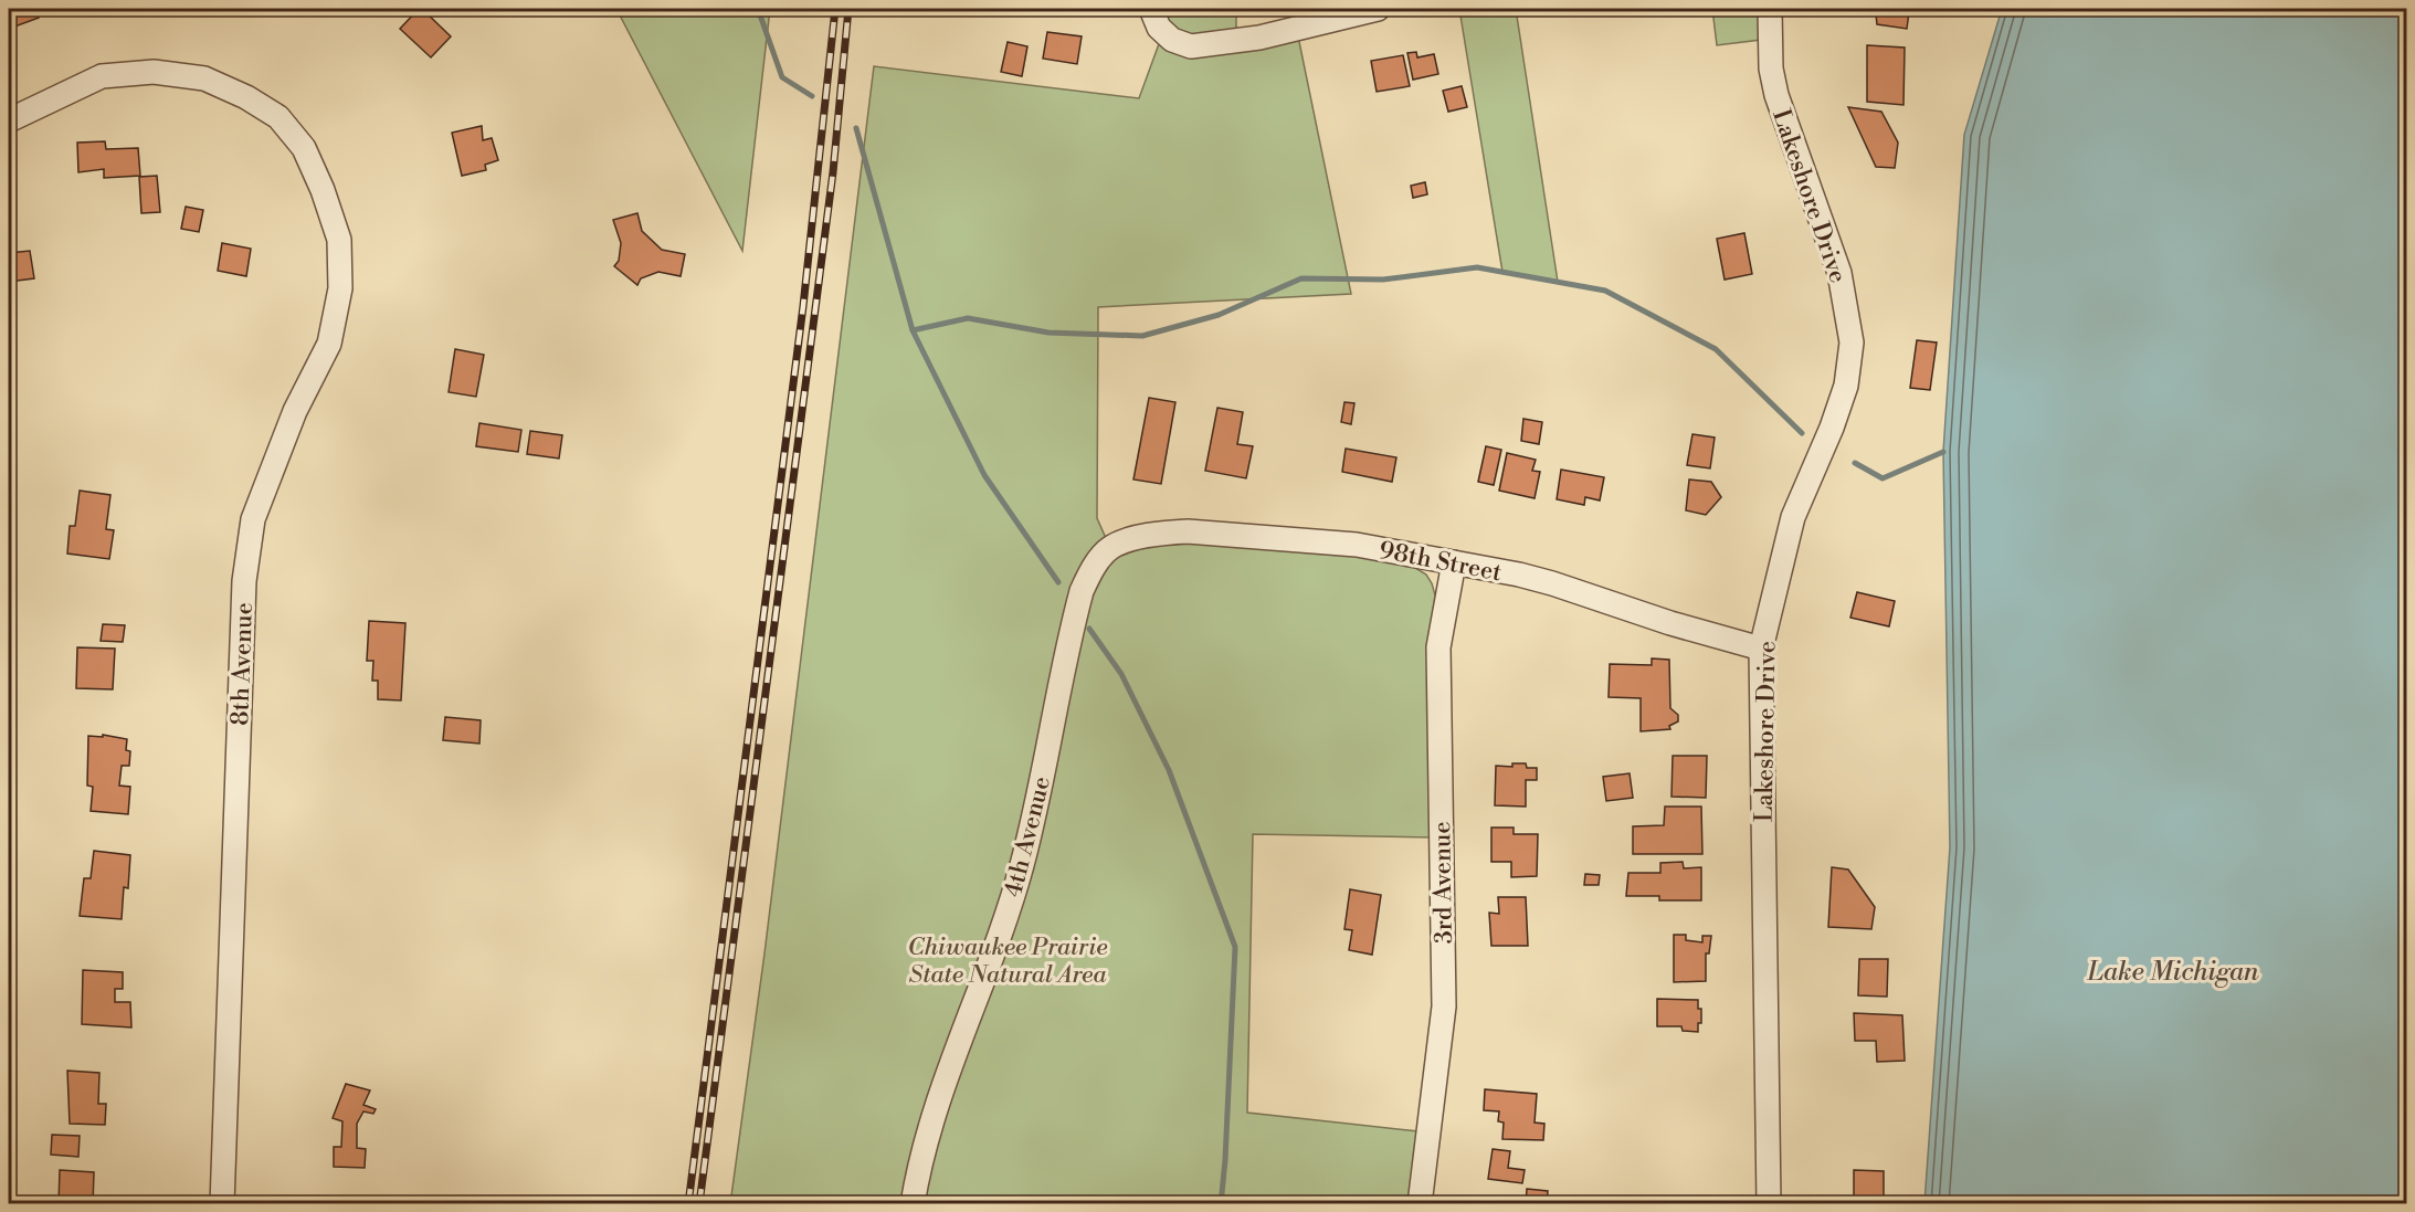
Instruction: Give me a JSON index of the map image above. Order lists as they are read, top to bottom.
{
  "streets": {
    "street": [
      "Lakeshore Drive",
      "98th Street",
      "8th Avenue",
      "4th Avenue",
      "3rd Avenue"
    ]
  },
  "crossings": [
    ["Lakeshore Drive", "98th Street"],
    ["98th Street", "4th Avenue"],
    ["98th Street", "3rd Avenue"]
  ],
  "water": ["Lake Michigan"],
  "parks": ["Chiwaukee Prairie State Natural Area"]
}
